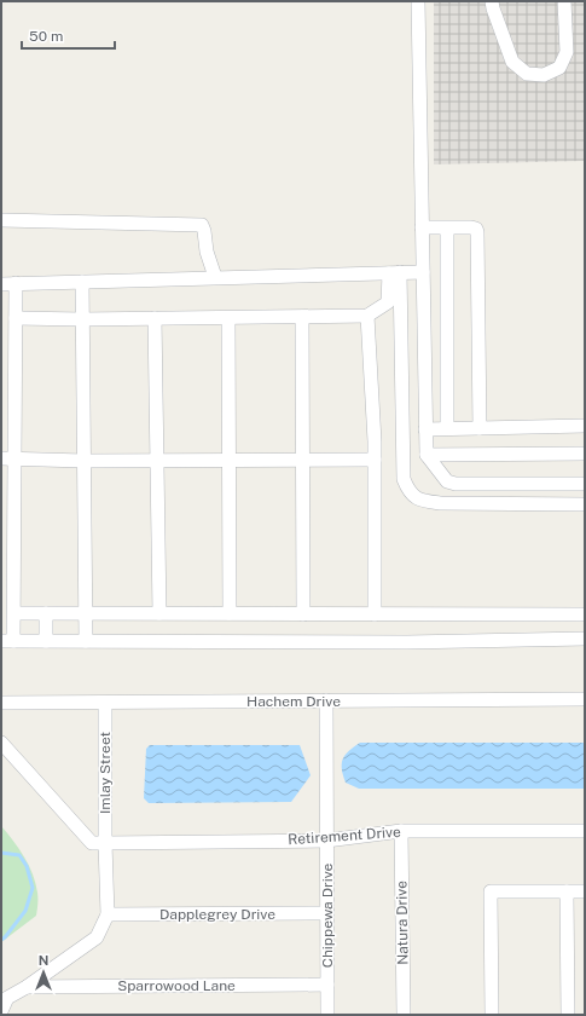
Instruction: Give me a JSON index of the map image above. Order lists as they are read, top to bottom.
{
  "streets": {
    "street": [
      "Hachem Drive",
      "Imlay Street",
      "Retirement Drive",
      "Dapplegrey Drive",
      "Chippewa Drive",
      "Natura Drive",
      "Sparrowood Lane"
    ]
  },
  "crossings": [
    ["Hachem Drive", "Imlay Street"],
    ["Hachem Drive", "Chippewa Drive"],
    ["Imlay Street", "Retirement Drive"],
    ["Imlay Street", "Dapplegrey Drive"],
    ["Retirement Drive", "Chippewa Drive"],
    ["Retirement Drive", "Natura Drive"],
    ["Dapplegrey Drive", "Chippewa Drive"],
    ["Chippewa Drive", "Sparrowood Lane"]
  ],
  "scale_bar": "50 m",
  "north": "top"
}
